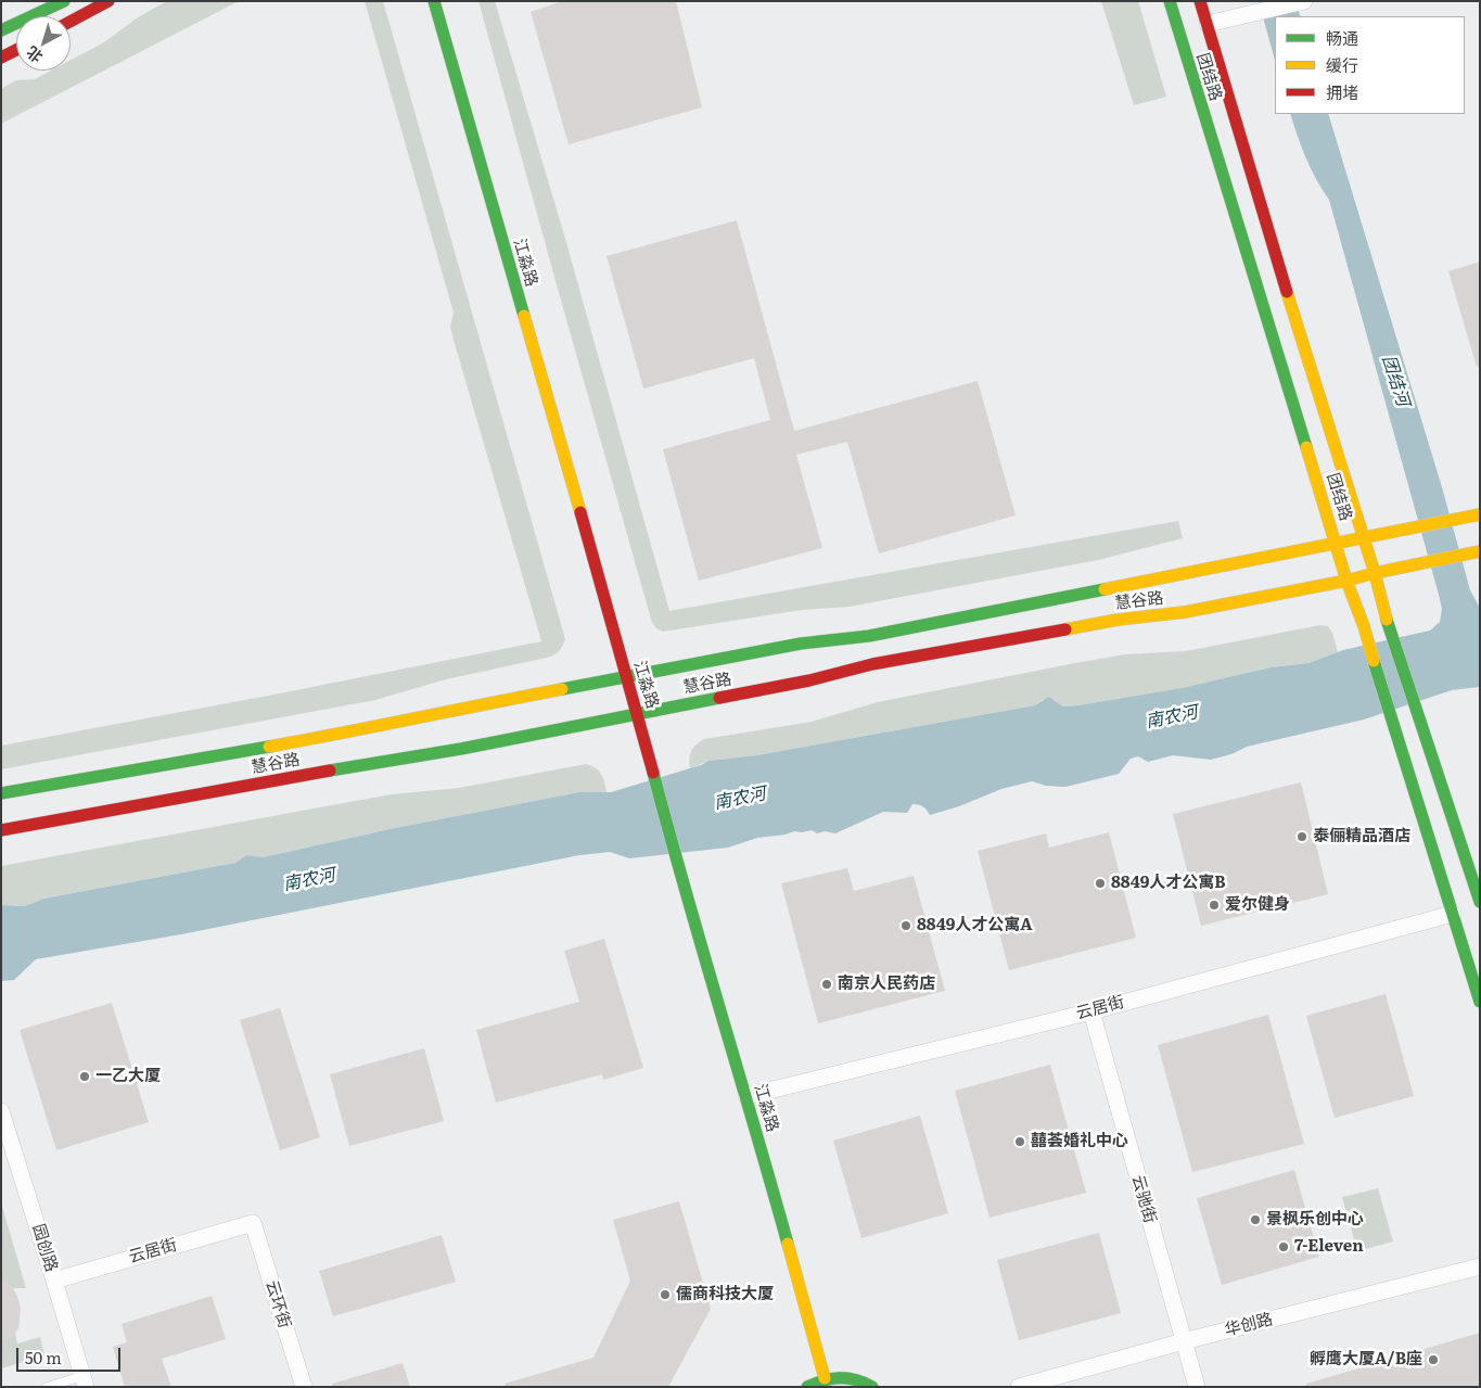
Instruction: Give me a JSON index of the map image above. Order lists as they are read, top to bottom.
{
  "streets": {
    "main road": ["团结路", "江淼路", "慧谷路"],
    "street": [
      "云居街",
      "云驰街",
      "园创路",
      "云环街",
      "华创路"
    ]
  },
  "crossings": [
    ["团结路", "慧谷路"],
    ["团结路", "云居街"],
    ["江淼路", "慧谷路"],
    ["江淼路", "云居街"],
    ["云居街", "云驰街"],
    ["云居街", "园创路"],
    ["云居街", "云环街"],
    ["云驰街", "华创路"]
  ],
  "water": ["团结河", "南农河"],
  "places": [
    "泰俪精品酒店",
    "8849人才公寓B",
    "爱尔健身",
    "8849人才公寓A",
    "南京人民药店",
    "一乙大厦",
    "囍荟婚礼中心",
    "景枫乐创中心",
    "7-Eleven",
    "儒商科技大厦",
    "孵鹰大厦A/B座"
  ],
  "legend": ["畅通", "缓行", "拥堵"],
  "scale_bar": "50 m",
  "north": "bottom left"
}
